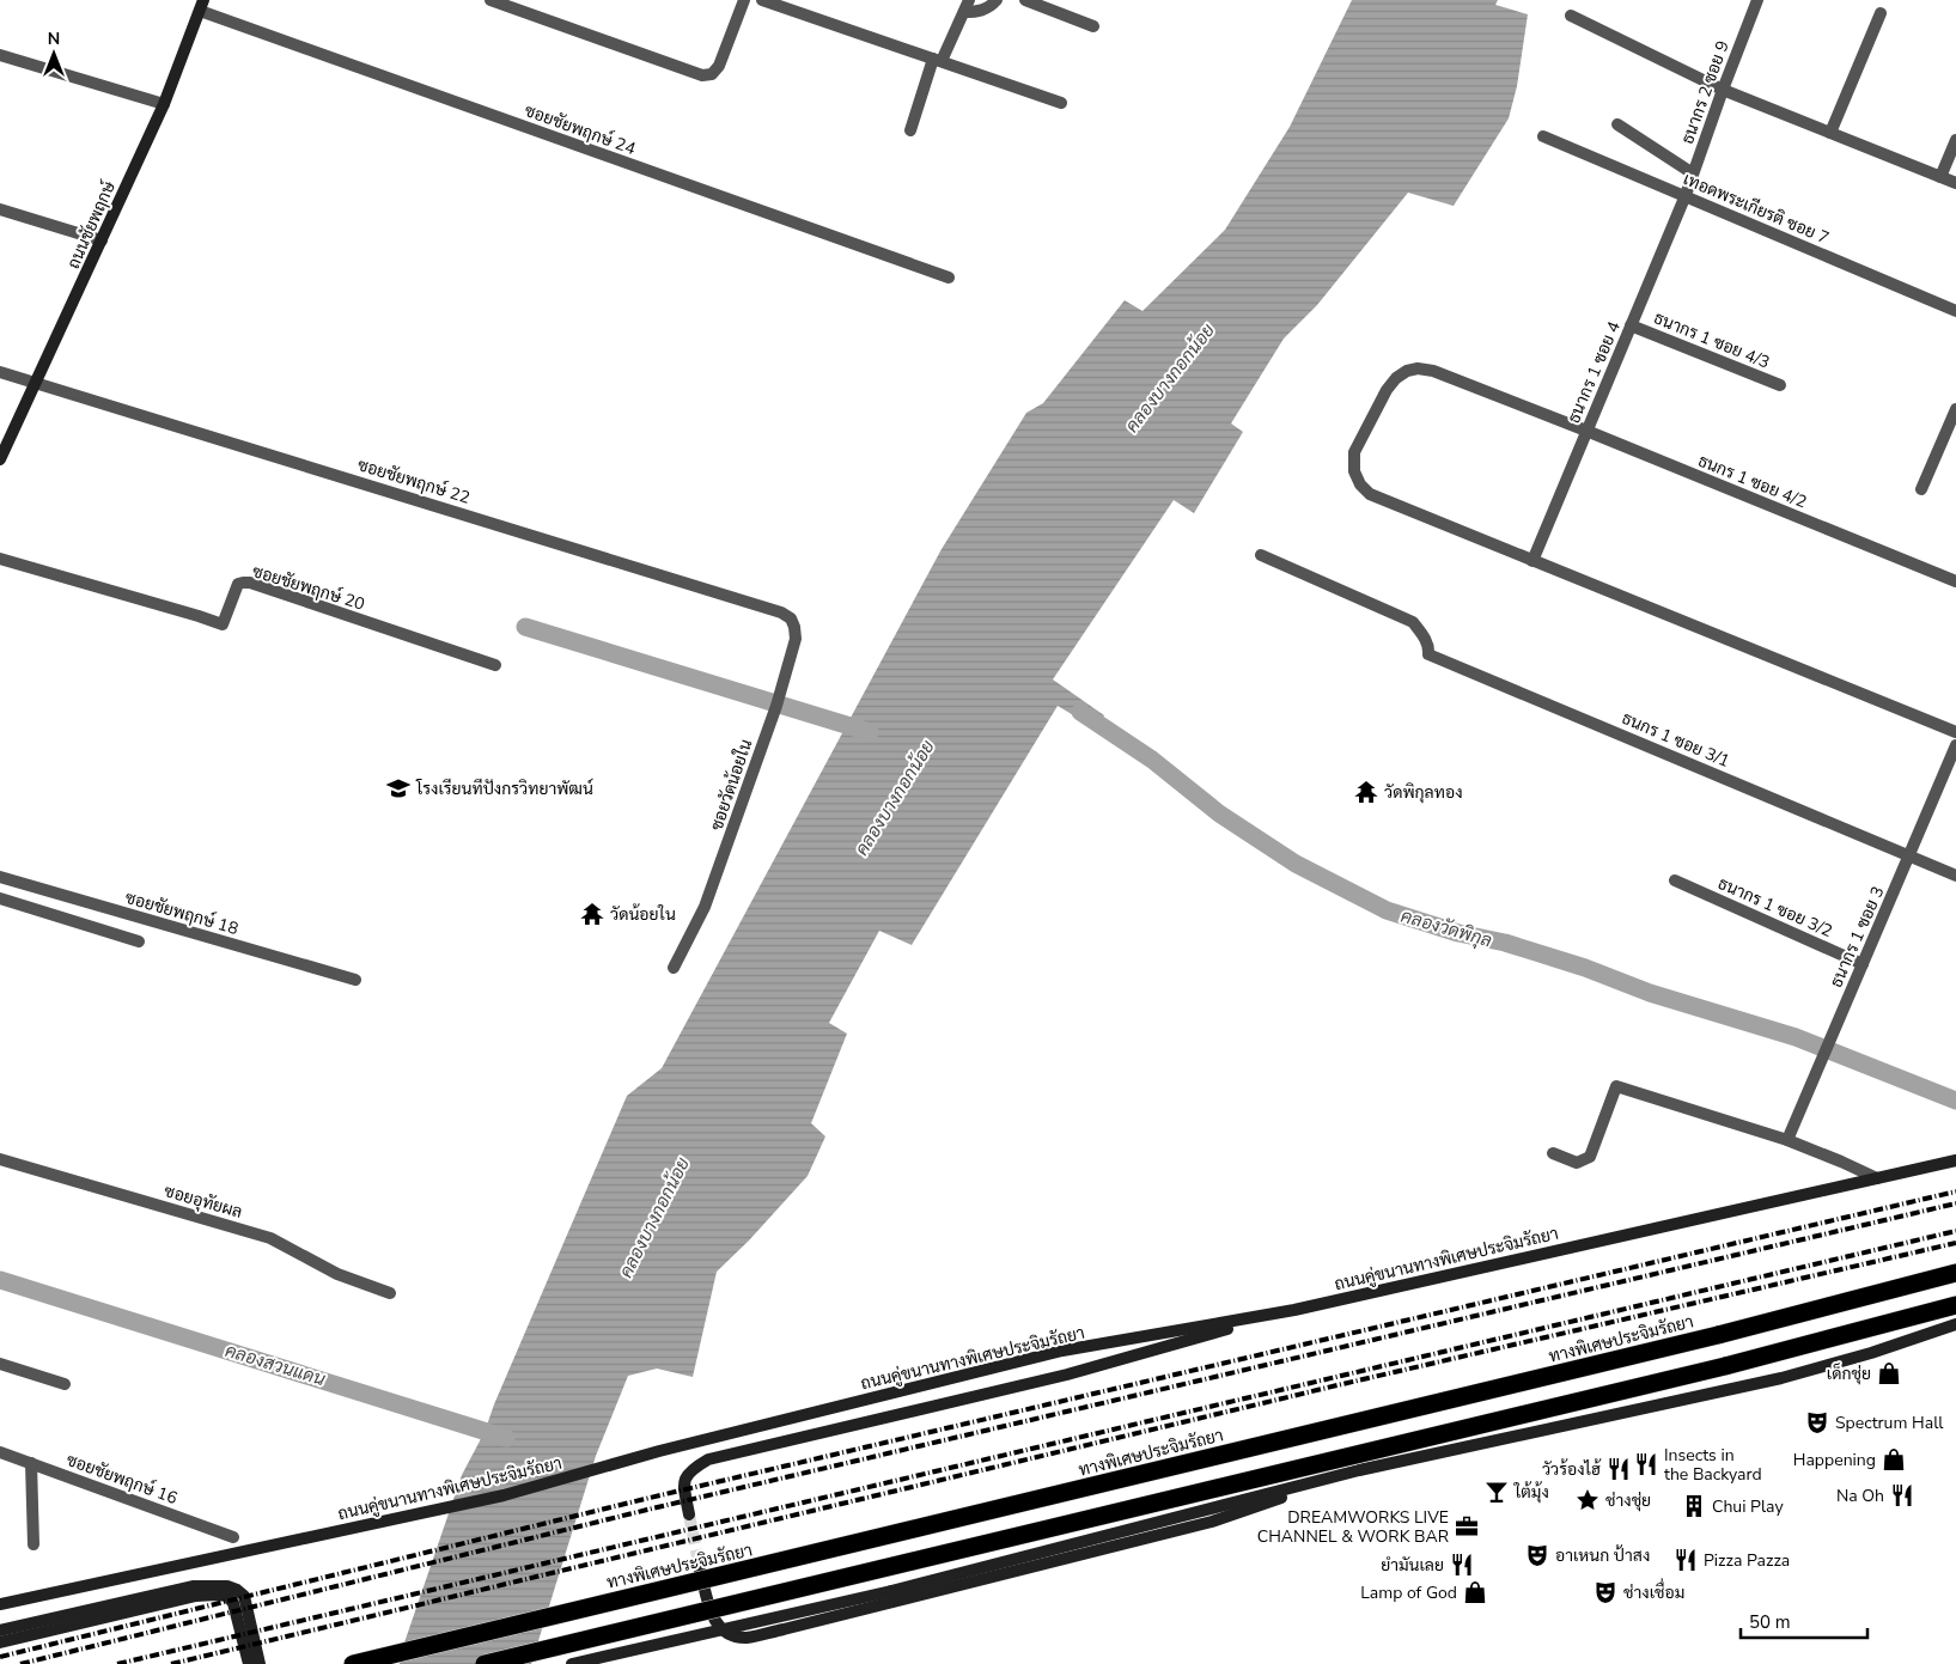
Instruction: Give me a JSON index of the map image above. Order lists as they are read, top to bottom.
{
  "streets": {
    "highway": ["ทางพิเศษประจิมรัถยา"],
    "main road": ["ถนนชัยพฤกษ์", "ถนนคู่ขนานทางพิเศษประจิมรัถยา"],
    "street": [
      "ธนากร 2 ซอย 9",
      "ซอยชัยพฤกษ์ 24",
      "เทอดพระเกียรติ ซอย 7",
      "ธนากร 1 ซอย 4/3",
      "ธนากร 1 ซอย 4",
      "ซอยชัยพฤกษ์ 22",
      "ธนกร 1 ซอย 4/2",
      "ซอยชัยพฤกษ์ 20",
      "ธนกร 1 ซอย 3/1",
      "ซอยวัดน้อยใน",
      "ธนากร 1 ซอย 3/2",
      "ซอยชัยพฤกษ์ 18",
      "ธนากร 1 ซอย 3",
      "ซอยอุทัยผล",
      "ซอยชัยพฤกษ์ 16"
    ]
  },
  "crossings": [
    ["ธนากร 2 ซอย 9", "เทอดพระเกียรติ ซอย 7"],
    ["ธนากร 2 ซอย 9", "ธนากร 1 ซอย 4"],
    ["ซอยชัยพฤกษ์ 24", "ถนนชัยพฤกษ์"],
    ["เทอดพระเกียรติ ซอย 7", "ธนากร 1 ซอย 4"],
    ["ถนนชัยพฤกษ์", "ซอยชัยพฤกษ์ 22"],
    ["ธนากร 1 ซอย 4/3", "ธนากร 1 ซอย 4"],
    ["ธนากร 1 ซอย 4", "ธนกร 1 ซอย 4/2"],
    ["ซอยชัยพฤกษ์ 22", "ซอยวัดน้อยใน"],
    ["ธนกร 1 ซอย 3/1", "ธนากร 1 ซอย 3"],
    ["ธนากร 1 ซอย 3/2", "ธนากร 1 ซอย 3"]
  ],
  "water": ["คลองบางกอกน้อย", "คลองวัดพิกุล", "คลองสวนแดน"],
  "places": {
    "school or university": ["โรงเรียนทีปังกรวิทยาพัฒน์"],
    "temple": ["วัดพิกุลทอง", "วัดน้อยใน"],
    "shop": ["เด็กชุ่ย", "Happening", "Lamp of God"],
    "theatre": ["Spectrum Hall", "อาเหนก ป้าสง", "ช่างเชื่อม"],
    "restaurant": [
      "Insects in the Backyard",
      "วัวร้องไฮ้",
      "Na Oh",
      "Pizza Pazza",
      "ยำมันเลย"
    ],
    "bar": ["ใต้มุ้ง"],
    "place": ["ช่างชุ่ย"],
    "building": ["Chui Play"],
    "office": ["DREAMWORKS LIVE CHANNEL & WORK BAR"]
  },
  "scale_bar": "50 m",
  "north": "top"
}
